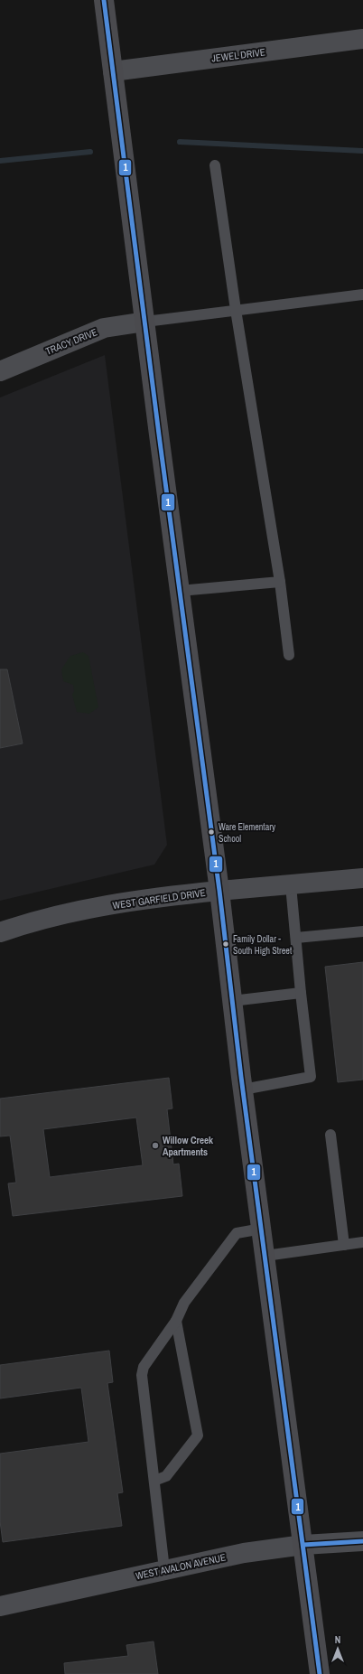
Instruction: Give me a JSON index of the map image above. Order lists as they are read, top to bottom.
{
  "streets": {
    "street": [
      "JEWEL DRIVE",
      "TRACY DRIVE",
      "WEST GARFIELD DRIVE",
      "WEST AVALON AVENUE"
    ]
  },
  "places": ["Ware Elementary School", "Family Dollar - South High Street", "Willow Creek Apartments"],
  "lines": ["transit line 1"],
  "north": "top"
}
